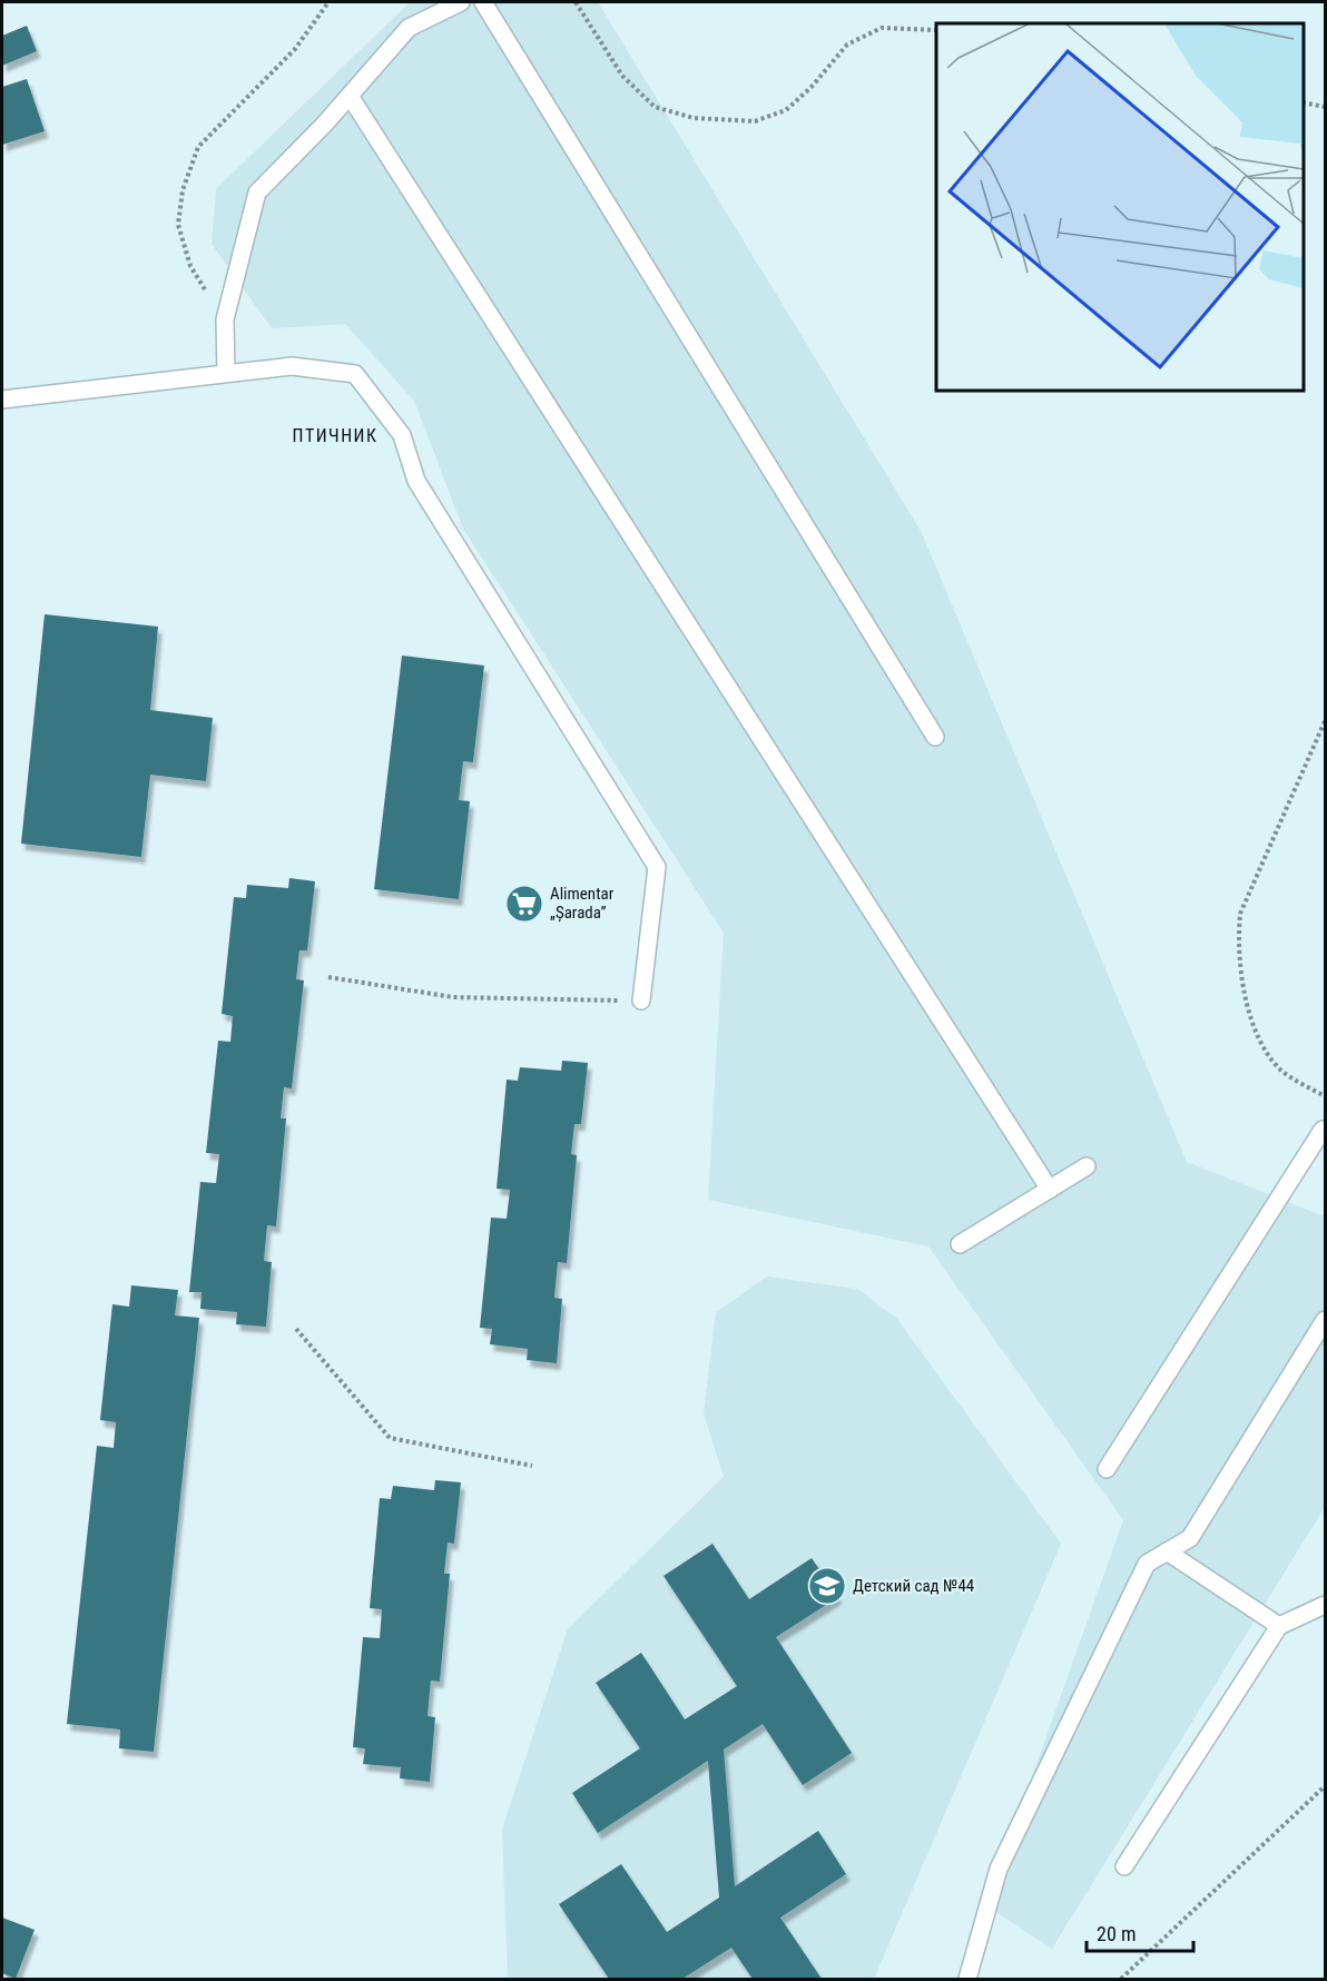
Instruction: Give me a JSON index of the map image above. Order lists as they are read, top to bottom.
{
  "districts": ["ПТИЧНИК"],
  "places": {
    "supermarket": ["Alimentar „Șarada”"],
    "school or university": ["Детский сад №44"]
  },
  "scale_bar": "20 m"
}
